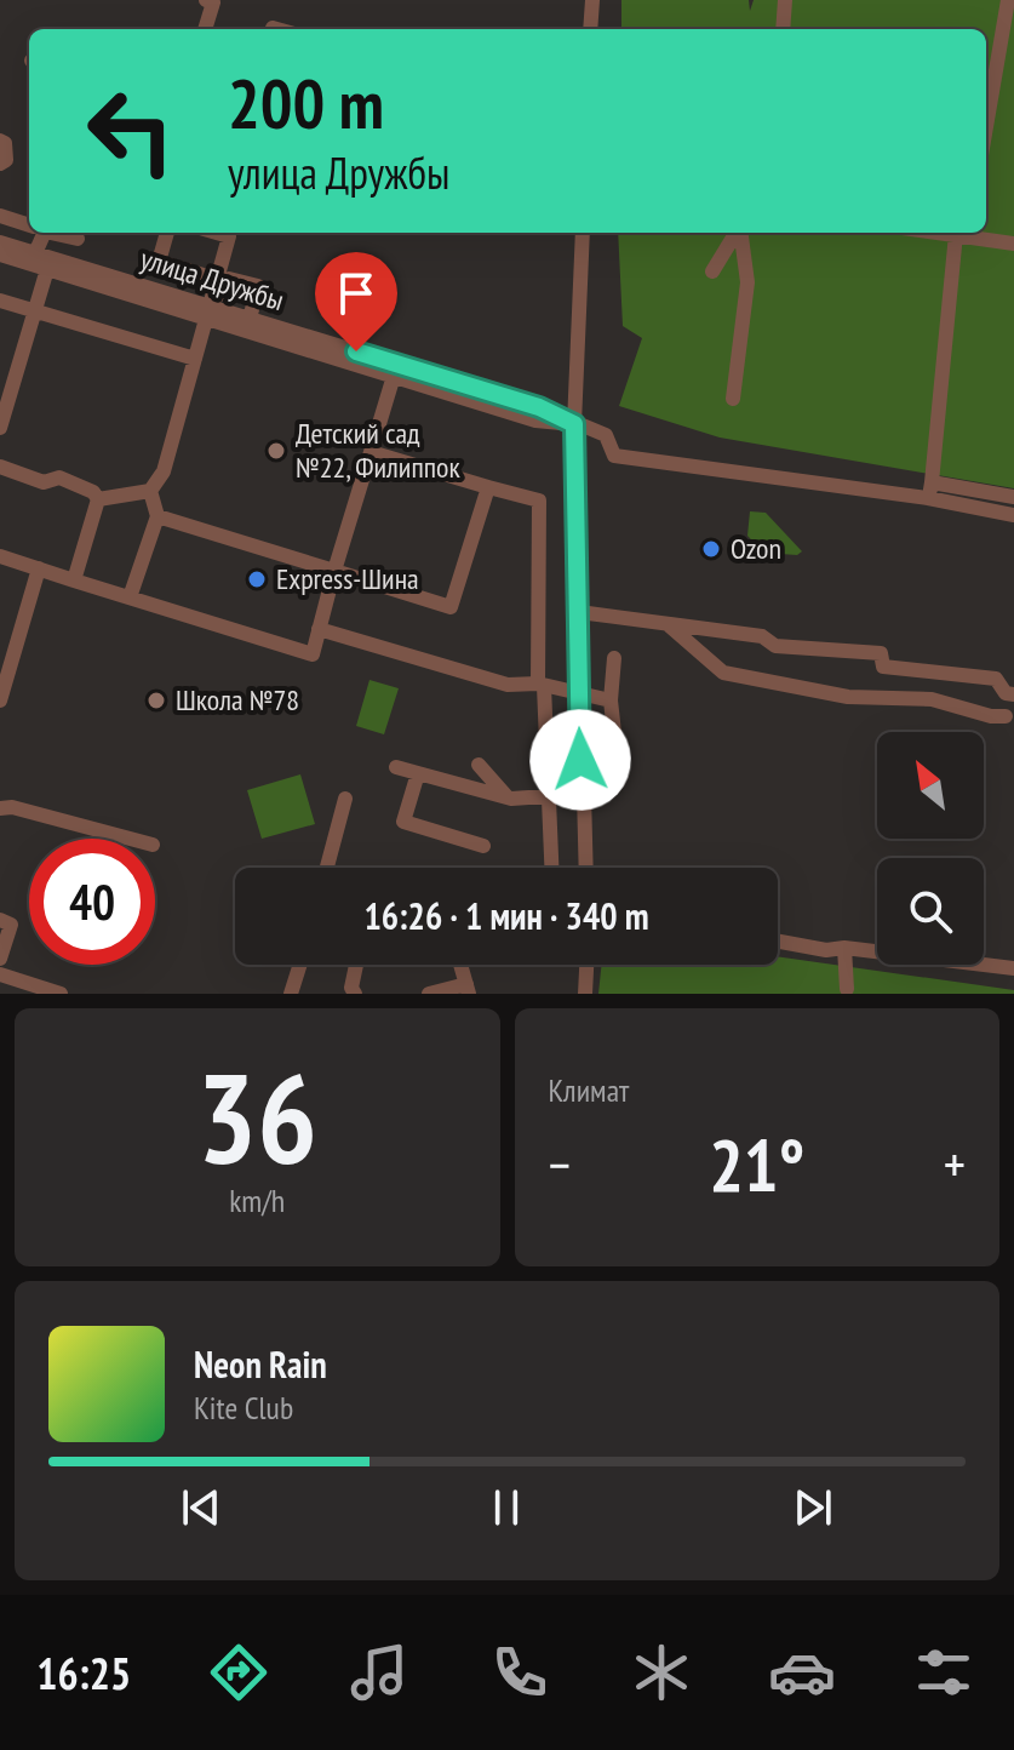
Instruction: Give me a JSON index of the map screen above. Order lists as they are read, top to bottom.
{
  "streets": {
    "street": ["улица Дружбы"]
  },
  "places": [
    "Детский сад №22, Филиппок",
    "Ozon",
    "Express-Шина",
    "Школа №78"
  ],
  "north": "top left",
  "page": {
    "turn": ["200 m", "улица Дружбы"],
    "limit": "40",
    "trip": "16:26 · 1 мин · 340 m",
    "tile": [
      ["36", "km/h"],
      "Климат"
    ],
    "heat": ["−", "21°", "+"],
    "song": ["Neon Rain", "Kite Club"],
    "tabs": "16:25"
  }
}
